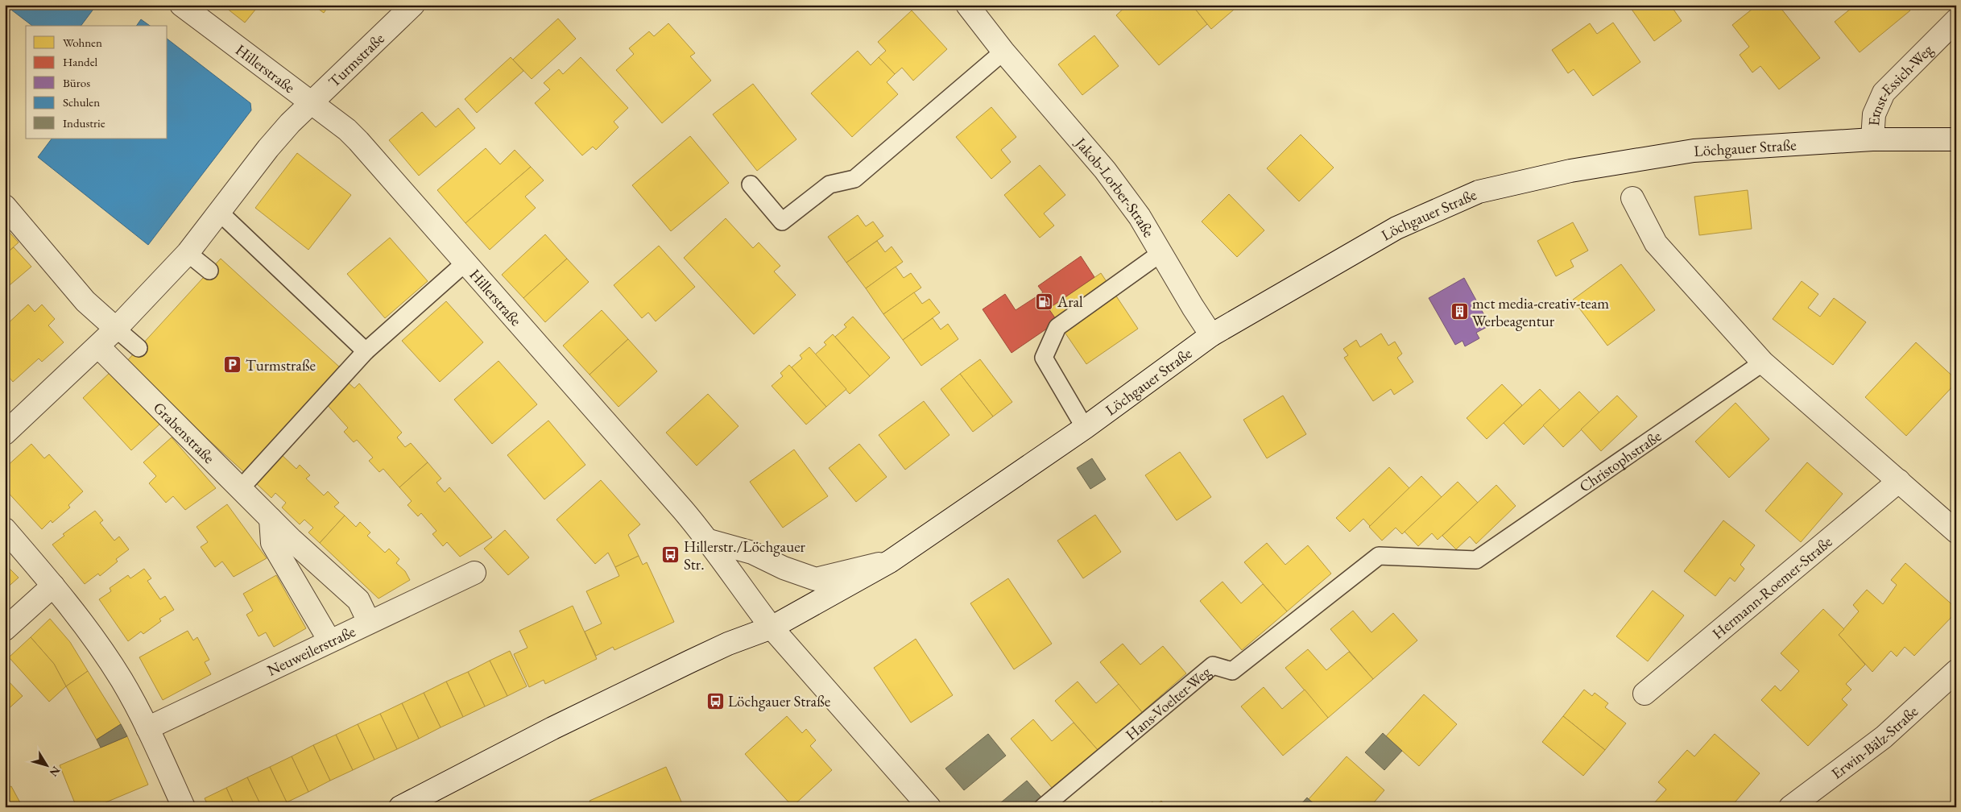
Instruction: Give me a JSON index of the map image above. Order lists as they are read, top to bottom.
{
  "streets": {
    "street": [
      "Turmstraße",
      "Hillerstraße",
      "Ernst-Essich-Weg",
      "Löchgauer Straße",
      "Jakob-Lorber-Straße",
      "Grabenstraße",
      "Hermann-Roemer-Straße",
      "Neuweilerstraße",
      "Erwin-Bälz-Straße"
    ],
    "lane": ["Christophstraße", "Hans-Voelter-Weg"]
  },
  "crossings": [
    ["Turmstraße", "Hillerstraße"],
    ["Turmstraße", "Grabenstraße"],
    ["Hillerstraße", "Löchgauer Straße"],
    ["Ernst-Essich-Weg", "Löchgauer Straße"],
    ["Löchgauer Straße", "Jakob-Lorber-Straße"],
    ["Grabenstraße", "Neuweilerstraße"],
    ["Christophstraße", "Hans-Voelter-Weg"]
  ],
  "places": {
    "fuel station": ["Aral"],
    "building": ["mct media-creativ-team Werbeagentur"],
    "parking": ["Turmstraße"],
    "bus stop": ["Hillerstr./Löchgauer Str.", "Löchgauer Straße"]
  },
  "legend": [
    "Wohnen",
    "Handel",
    "Büros",
    "Schulen",
    "Industrie"
  ],
  "north": "bottom right"
}
